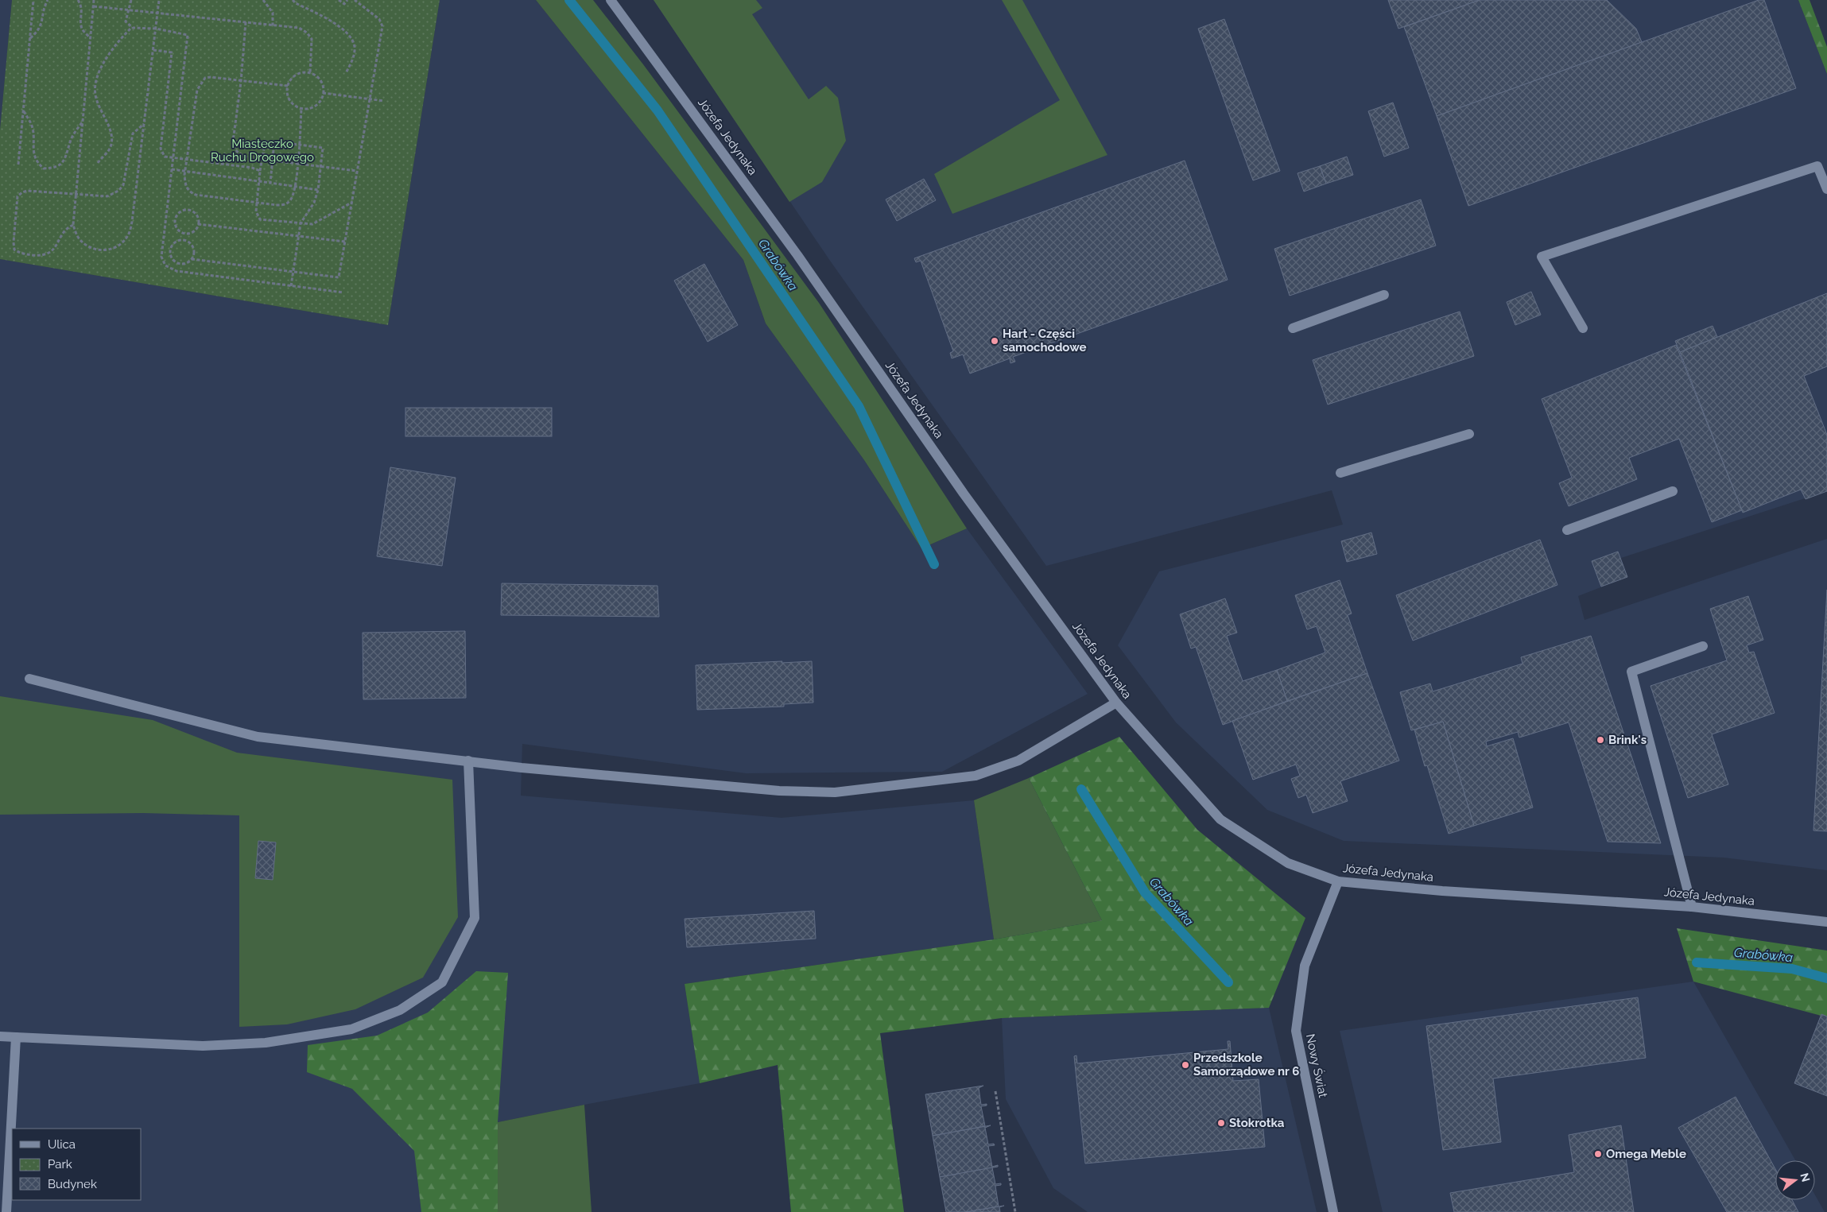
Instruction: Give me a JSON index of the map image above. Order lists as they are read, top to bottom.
{
  "streets": {
    "street": ["Józefa Jedynaka", "Nowy Świat"]
  },
  "crossings": [
    ["Józefa Jedynaka", "Nowy Świat"]
  ],
  "water": ["Grabówka"],
  "parks": ["Miasteczko Ruchu Drogowego"],
  "places": [
    "Hart - Części samochodowe",
    "Brink's",
    "Przedszkole Samorządowe nr 6",
    "Stokrotka",
    "Omega Meble"
  ],
  "legend": ["Ulica", "Park", "Budynek"],
  "north": "right"
}
